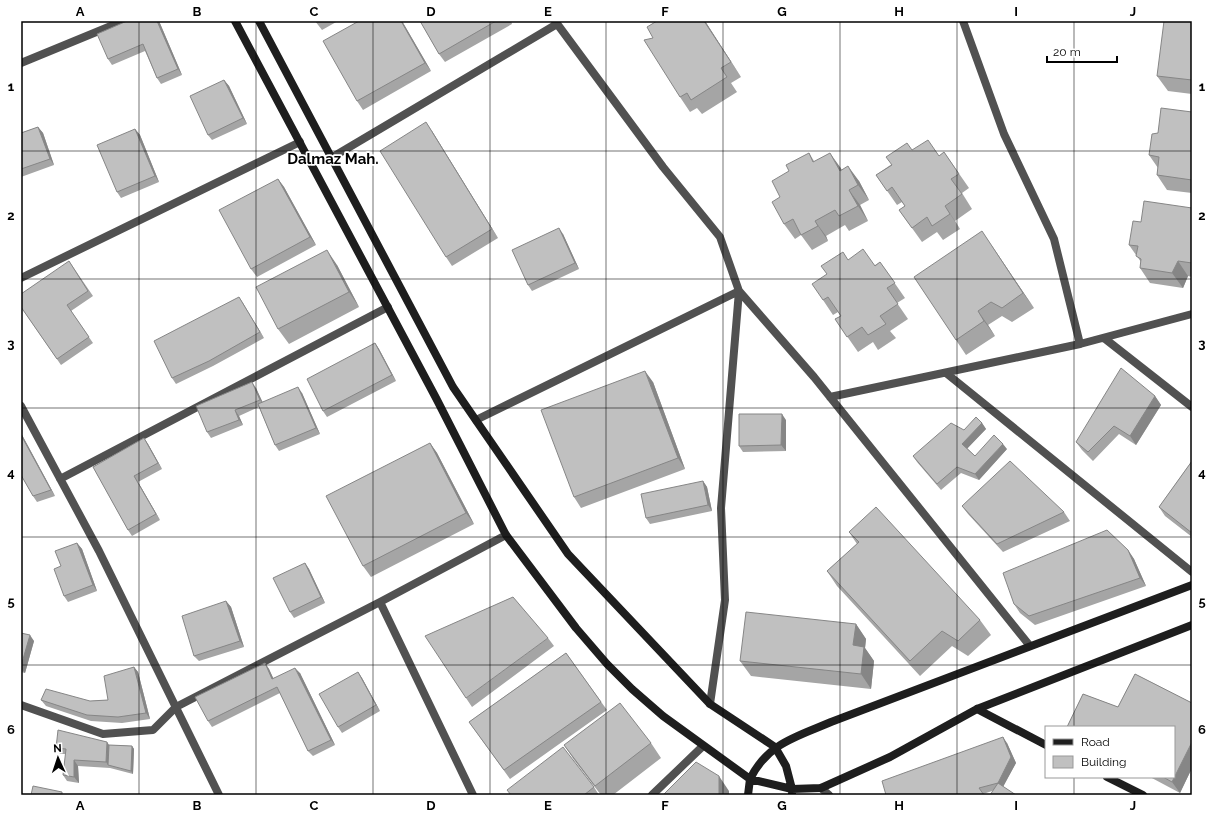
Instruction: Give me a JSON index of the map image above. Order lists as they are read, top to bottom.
{
  "districts": ["Dalmaz Mah."],
  "legend": ["Road", "Building"],
  "scale_bar": "20 m",
  "north": "top",
  "grid": {
    "columns": [
      "A",
      "B",
      "C",
      "D",
      "E",
      "F",
      "G",
      "H",
      "I",
      "J"
    ],
    "rows": [
      "1",
      "2",
      "3",
      "4",
      "5",
      "6"
    ]
  }
}
